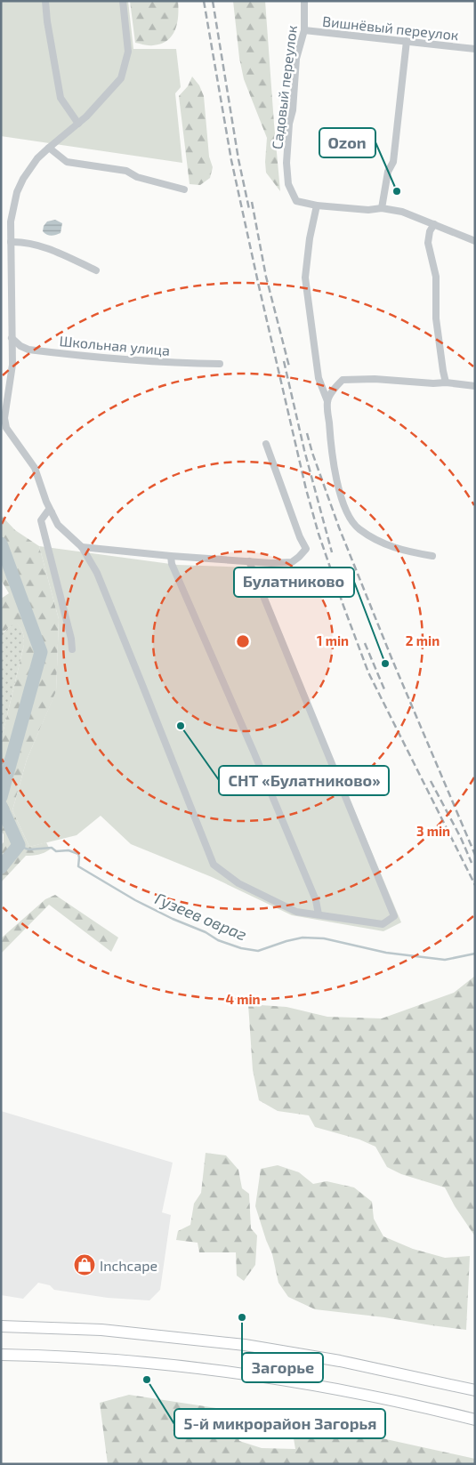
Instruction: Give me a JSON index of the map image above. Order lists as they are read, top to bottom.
{
  "streets": {
    "street": ["Вишнёвый переулок", "Садовый переулок", "Школьная улица"]
  },
  "crossings": [
    ["Вишнёвый переулок", "Садовый переулок"]
  ],
  "water": ["Гузеев овраг"],
  "places": {
    "other": [
      "Ozon",
      "Булатниково",
      "СНТ «Булатниково»",
      "Загорье",
      "5-й микрорайон Загорья"
    ],
    "shop": ["Inchcape"]
  },
  "rings": [
    "1 min",
    "2 min",
    "3 min",
    "4 min"
  ]
}
